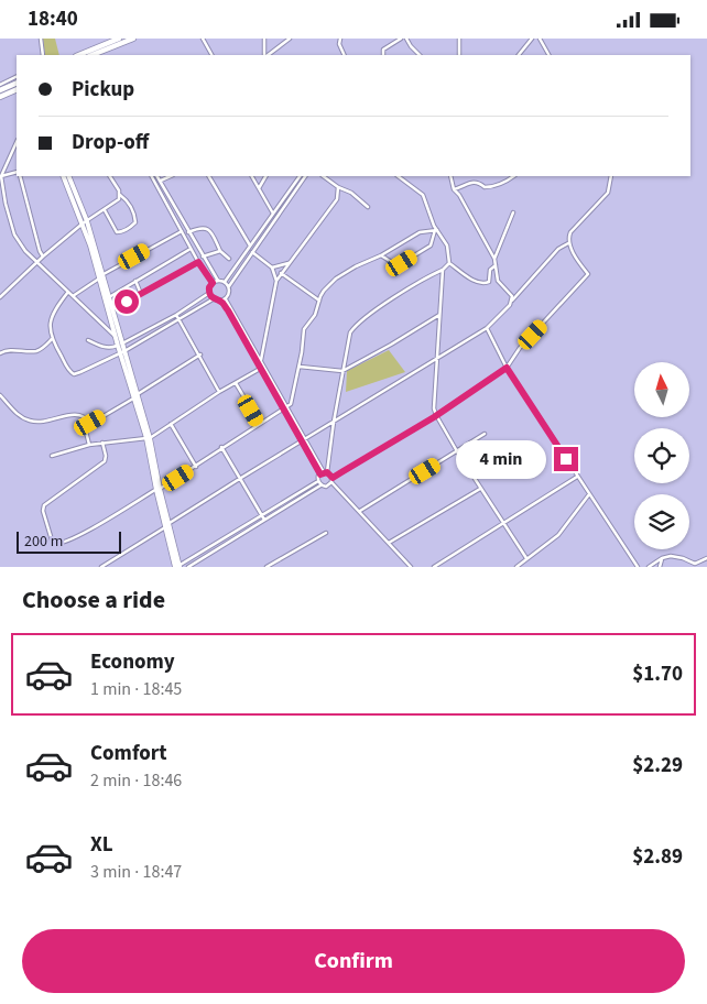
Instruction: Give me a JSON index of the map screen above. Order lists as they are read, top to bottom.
{
  "scale_bar": "200 m",
  "north": "top",
  "page": {
    "status": "18:40",
    "banner": ["Pickup", "Drop-off"],
    "bubble": "4 min",
    "scale": "200 m",
    "heading": "Choose a ride",
    "list": [
      {
        "name": "Economy",
        "note": "1 min · 18:45",
        "value": "$1.70"
      },
      {
        "name": "Comfort",
        "note": "2 min · 18:46",
        "value": "$2.29"
      },
      {
        "name": "XL",
        "note": "3 min · 18:47",
        "value": "$2.89"
      }
    ],
    "buttons": "Confirm"
  }
}
